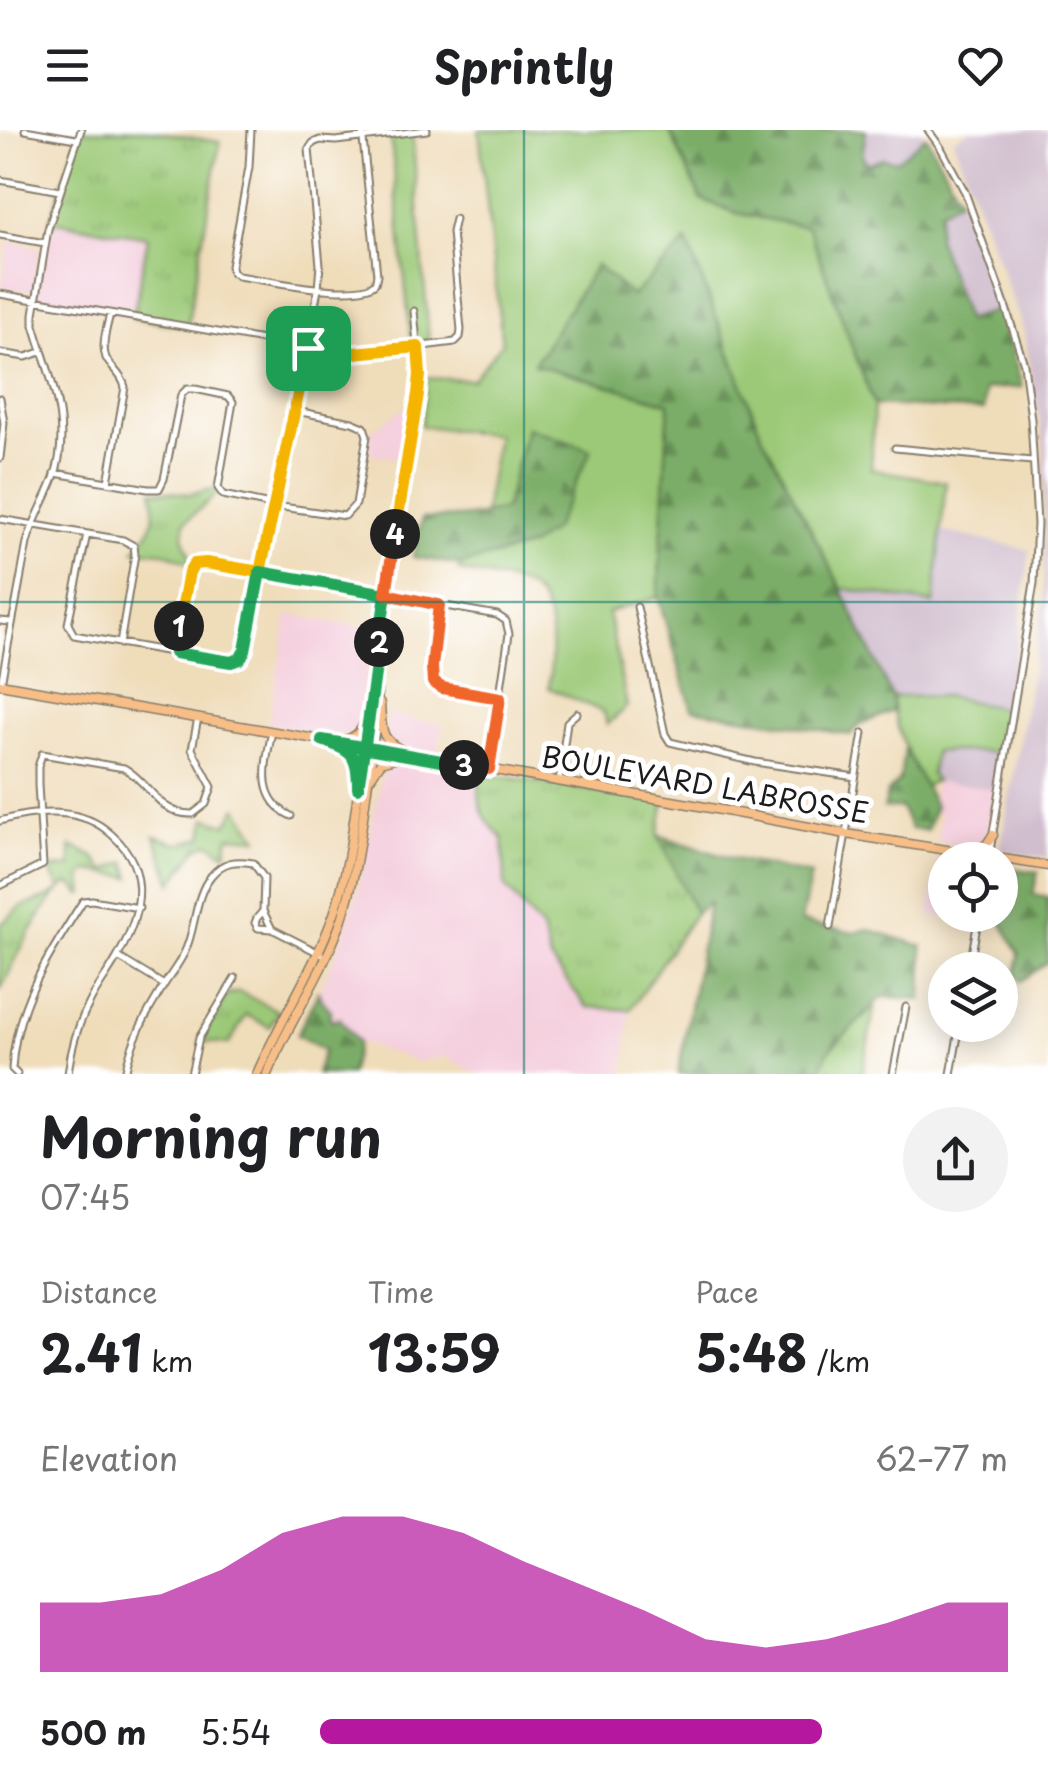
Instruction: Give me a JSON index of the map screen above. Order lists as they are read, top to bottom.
{
  "streets": {
    "main road": ["BOULEVARD LABROSSE"]
  },
  "page": {
    "header": "Sprintly",
    "pins": [
      "4",
      "1",
      "2",
      "3"
    ],
    "heading": ["Morning run", "07:45"],
    "stats": [
      ["Distance", "2.41 km"],
      ["Time", "13:59"],
      ["Pace", "5:48 /km"]
    ],
    "chart": ["Elevation", "62–77 m"],
    "list": [
      {
        "name": "500 m",
        "note": "5:54"
      }
    ]
  }
}
